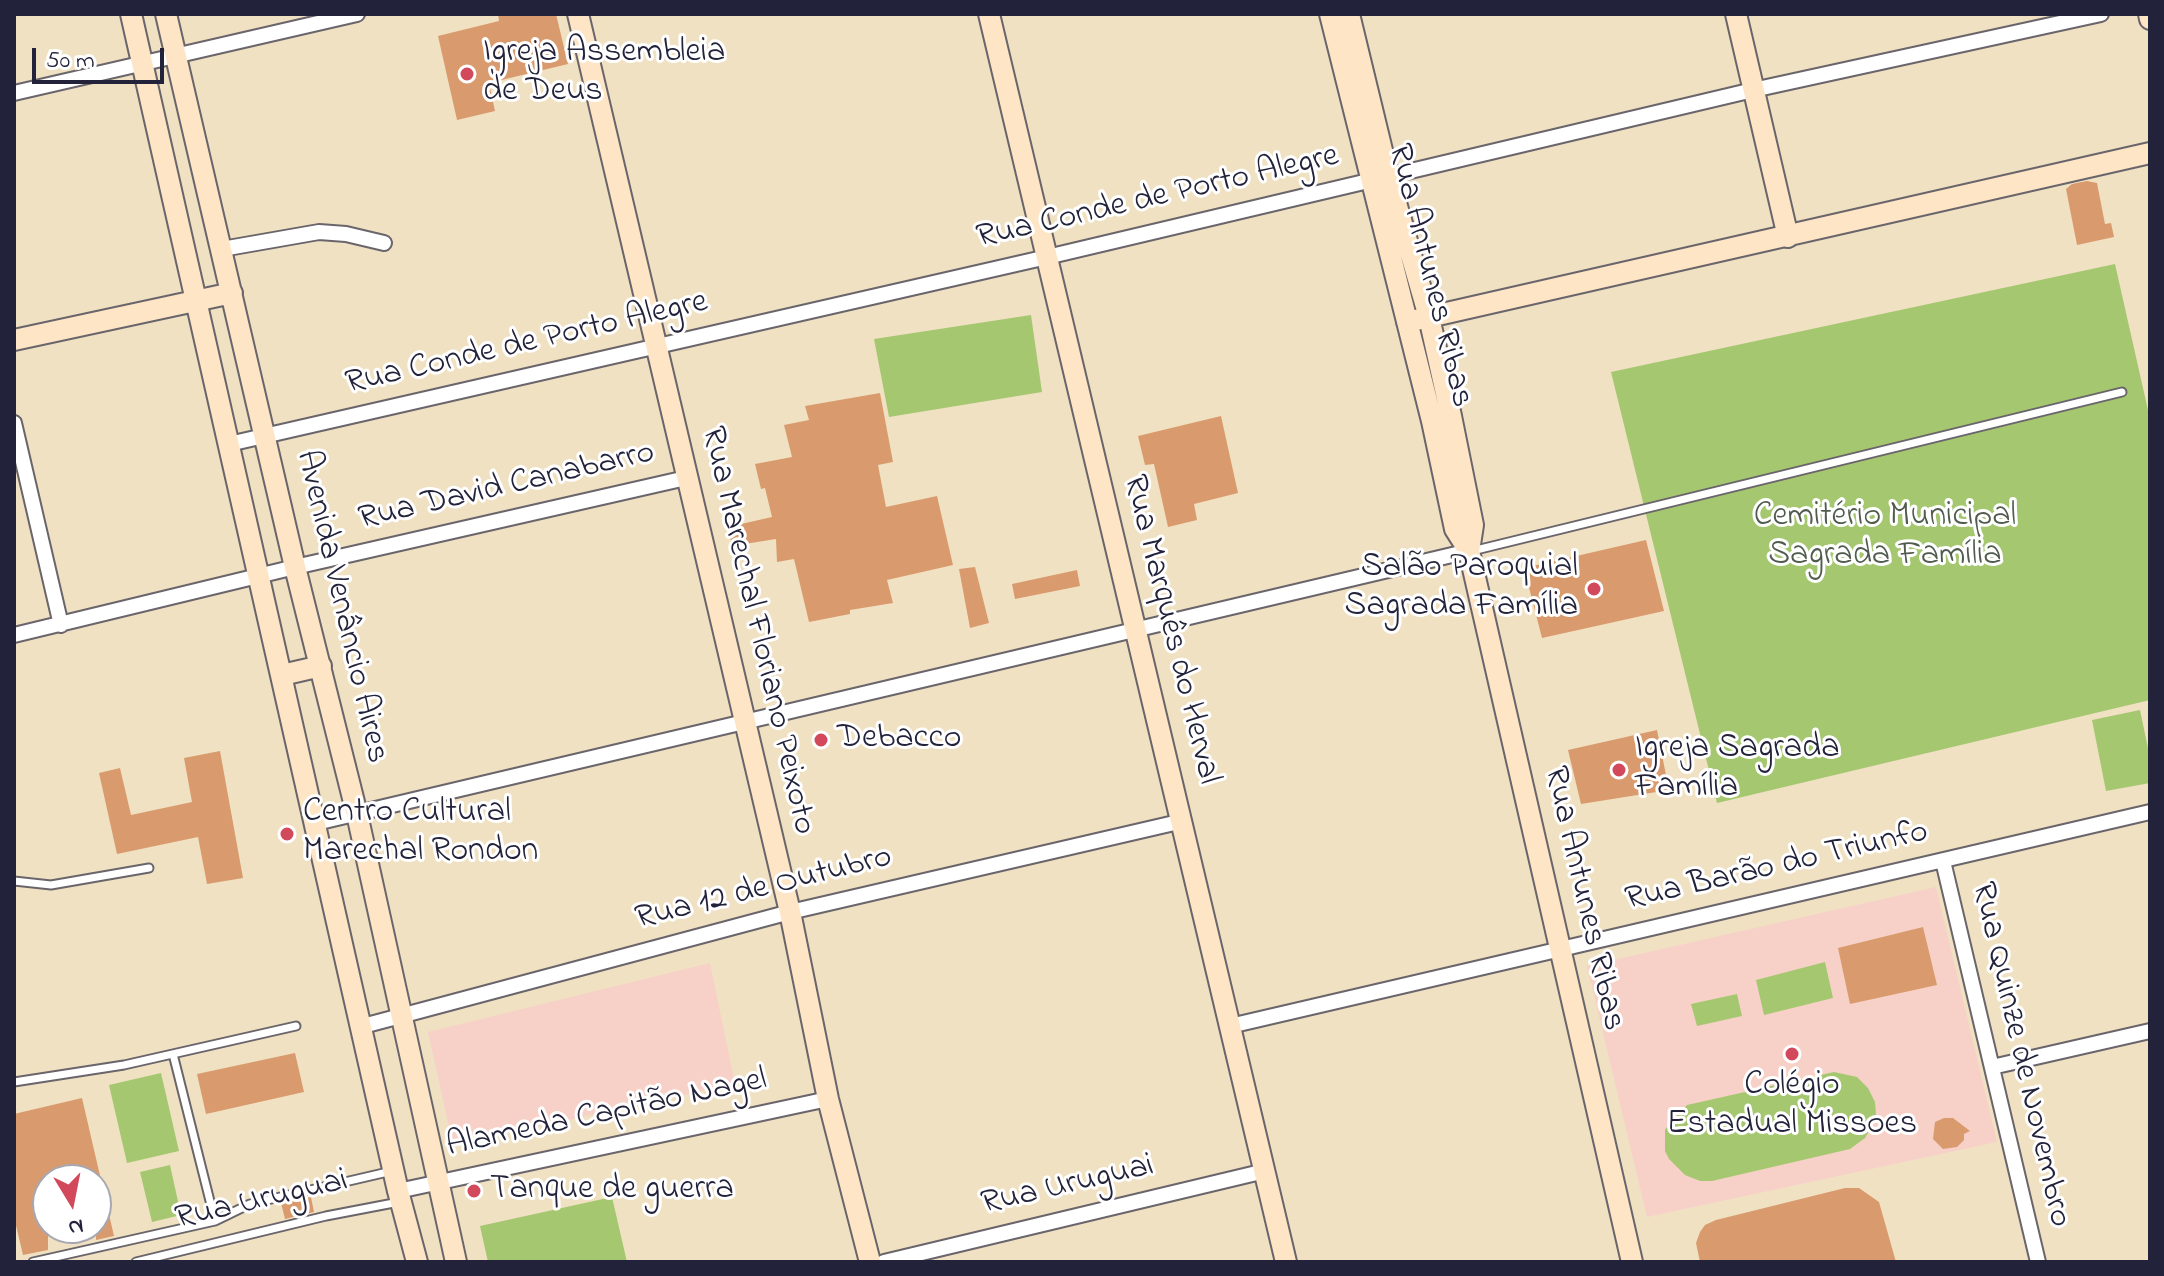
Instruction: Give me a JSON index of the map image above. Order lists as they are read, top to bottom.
{
  "streets": {
    "street": [
      "Rua Conde de Porto Alegre",
      "Rua Antunes Ribas",
      "Rua David Canabarro",
      "Avenida Venâncio Aires",
      "Rua Marquês do Herval",
      "Rua Marechal Floriano Peixoto",
      "Rua Barão do Triunfo",
      "Rua 12 de Outubro",
      "Rua Quinze de Novembro",
      "Alameda Capitão Nagel",
      "Rua Uruguai"
    ]
  },
  "crossings": [
    ["Rua Conde de Porto Alegre", "Rua Antunes Ribas"],
    ["Rua Conde de Porto Alegre", "Avenida Venâncio Aires"],
    ["Rua Conde de Porto Alegre", "Rua Marquês do Herval"],
    ["Rua Conde de Porto Alegre", "Rua Marechal Floriano Peixoto"],
    ["Rua Antunes Ribas", "Rua Barão do Triunfo"],
    ["Rua David Canabarro", "Avenida Venâncio Aires"],
    ["Rua David Canabarro", "Rua Marechal Floriano Peixoto"],
    ["Avenida Venâncio Aires", "Rua 12 de Outubro"],
    ["Avenida Venâncio Aires", "Alameda Capitão Nagel"],
    ["Avenida Venâncio Aires", "Rua Uruguai"],
    ["Rua Marquês do Herval", "Rua Barão do Triunfo"],
    ["Rua Marquês do Herval", "Rua 12 de Outubro"],
    ["Rua Marquês do Herval", "Rua Uruguai"],
    ["Rua Marechal Floriano Peixoto", "Rua 12 de Outubro"],
    ["Rua Marechal Floriano Peixoto", "Alameda Capitão Nagel"],
    ["Rua Barão do Triunfo", "Rua Quinze de Novembro"],
    ["Alameda Capitão Nagel", "Rua Uruguai"]
  ],
  "parks": ["Cemitério Municipal Sagrada Família"],
  "places": [
    "Igreja Assembleia de Deus",
    "Salão Paroquial Sagrada Família",
    "Debacco",
    "Igreja Sagrada Família",
    "Centro Cultural Marechal Rondon",
    "Colégio Estadual Missoes",
    "Tanque de guerra"
  ],
  "scale_bar": "50 m",
  "north": "bottom"
}
